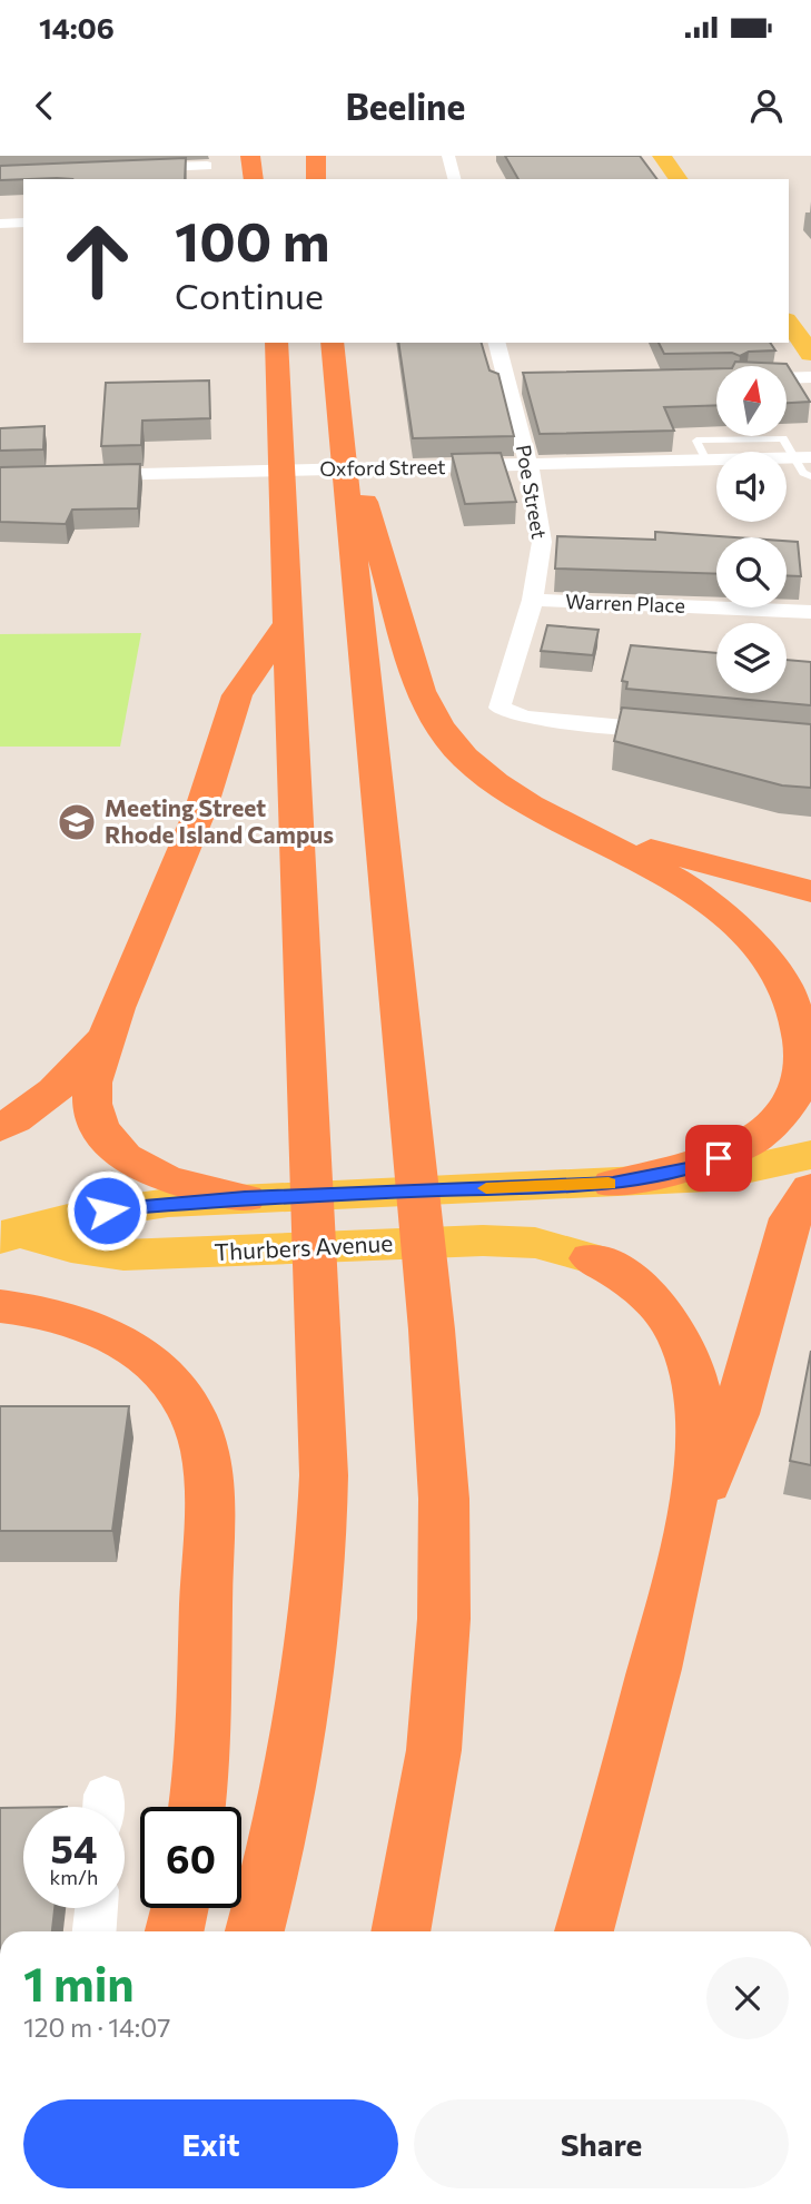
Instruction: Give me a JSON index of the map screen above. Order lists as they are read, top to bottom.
{
  "streets": {
    "main road": ["Thurbers Avenue"],
    "street": ["Oxford Street", "Poe Street", "Warren Place"]
  },
  "crossings": [
    ["Oxford Street", "Poe Street"],
    ["Poe Street", "Warren Place"]
  ],
  "places": {
    "school or university": ["Meeting Street Rhode Island Campus"]
  },
  "north": "top",
  "page": {
    "status": "14:06",
    "header": "Beeline",
    "turn": ["100 m", "Continue"],
    "speed": "54 km/h",
    "limit": "60",
    "heading": ["1 min", "120 m · 14:07"],
    "buttons": ["Exit", "Share"]
  }
}
